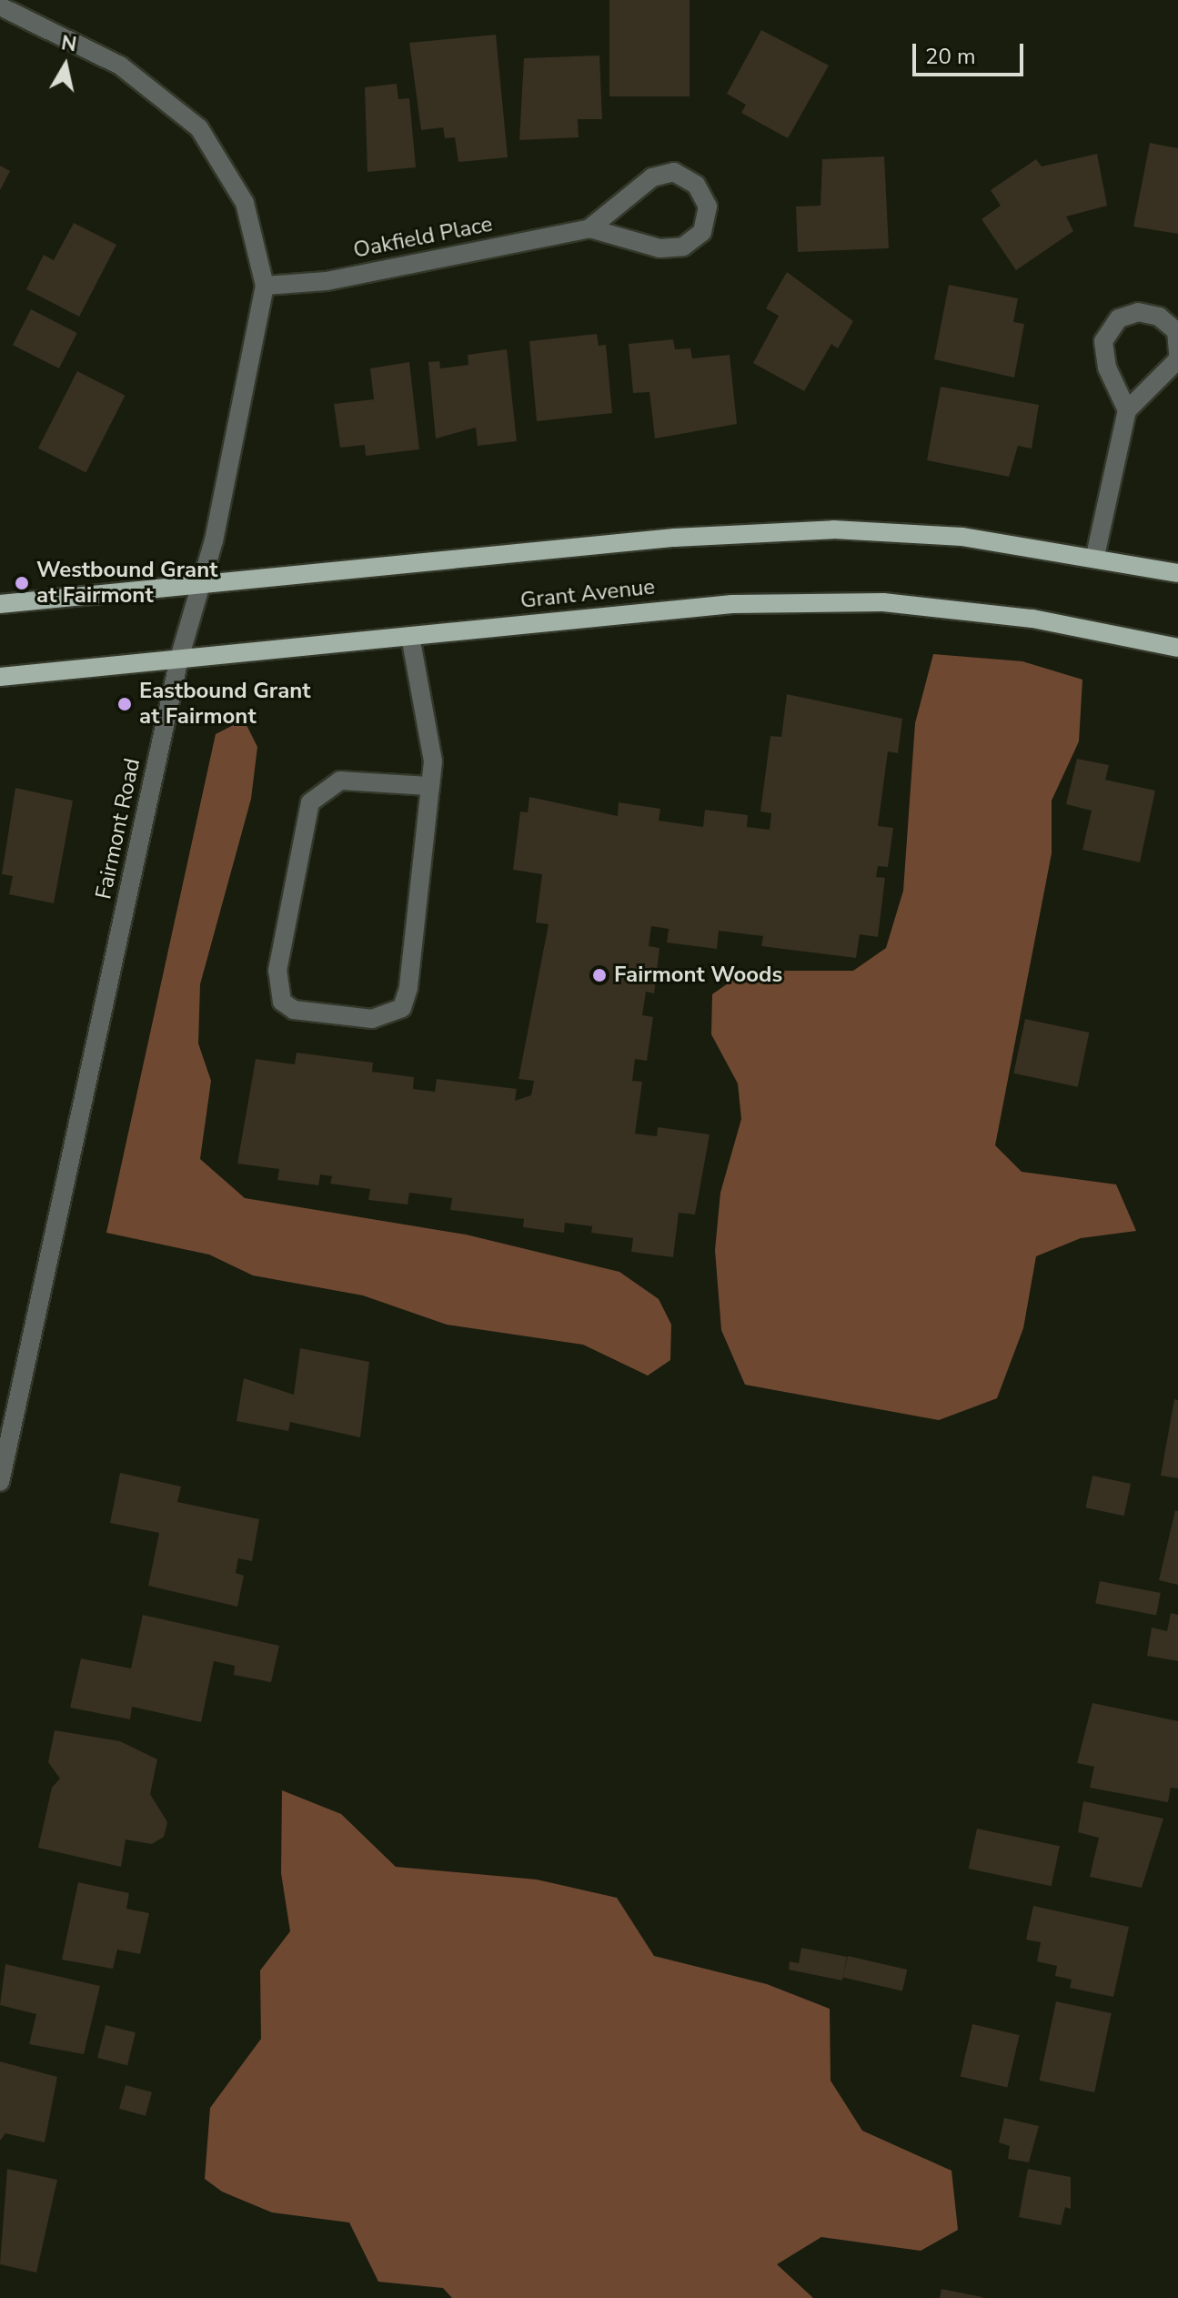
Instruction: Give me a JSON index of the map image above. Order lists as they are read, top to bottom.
{
  "streets": {
    "main road": ["Grant Avenue"],
    "street": ["Oakfield Place", "Fairmont Road"]
  },
  "crossings": [
    ["Oakfield Place", "Fairmont Road"],
    ["Grant Avenue", "Fairmont Road"]
  ],
  "places": ["Westbound Grant at Fairmont", "Eastbound Grant at Fairmont", "Fairmont Woods"],
  "scale_bar": "20 m",
  "north": "top"
}
